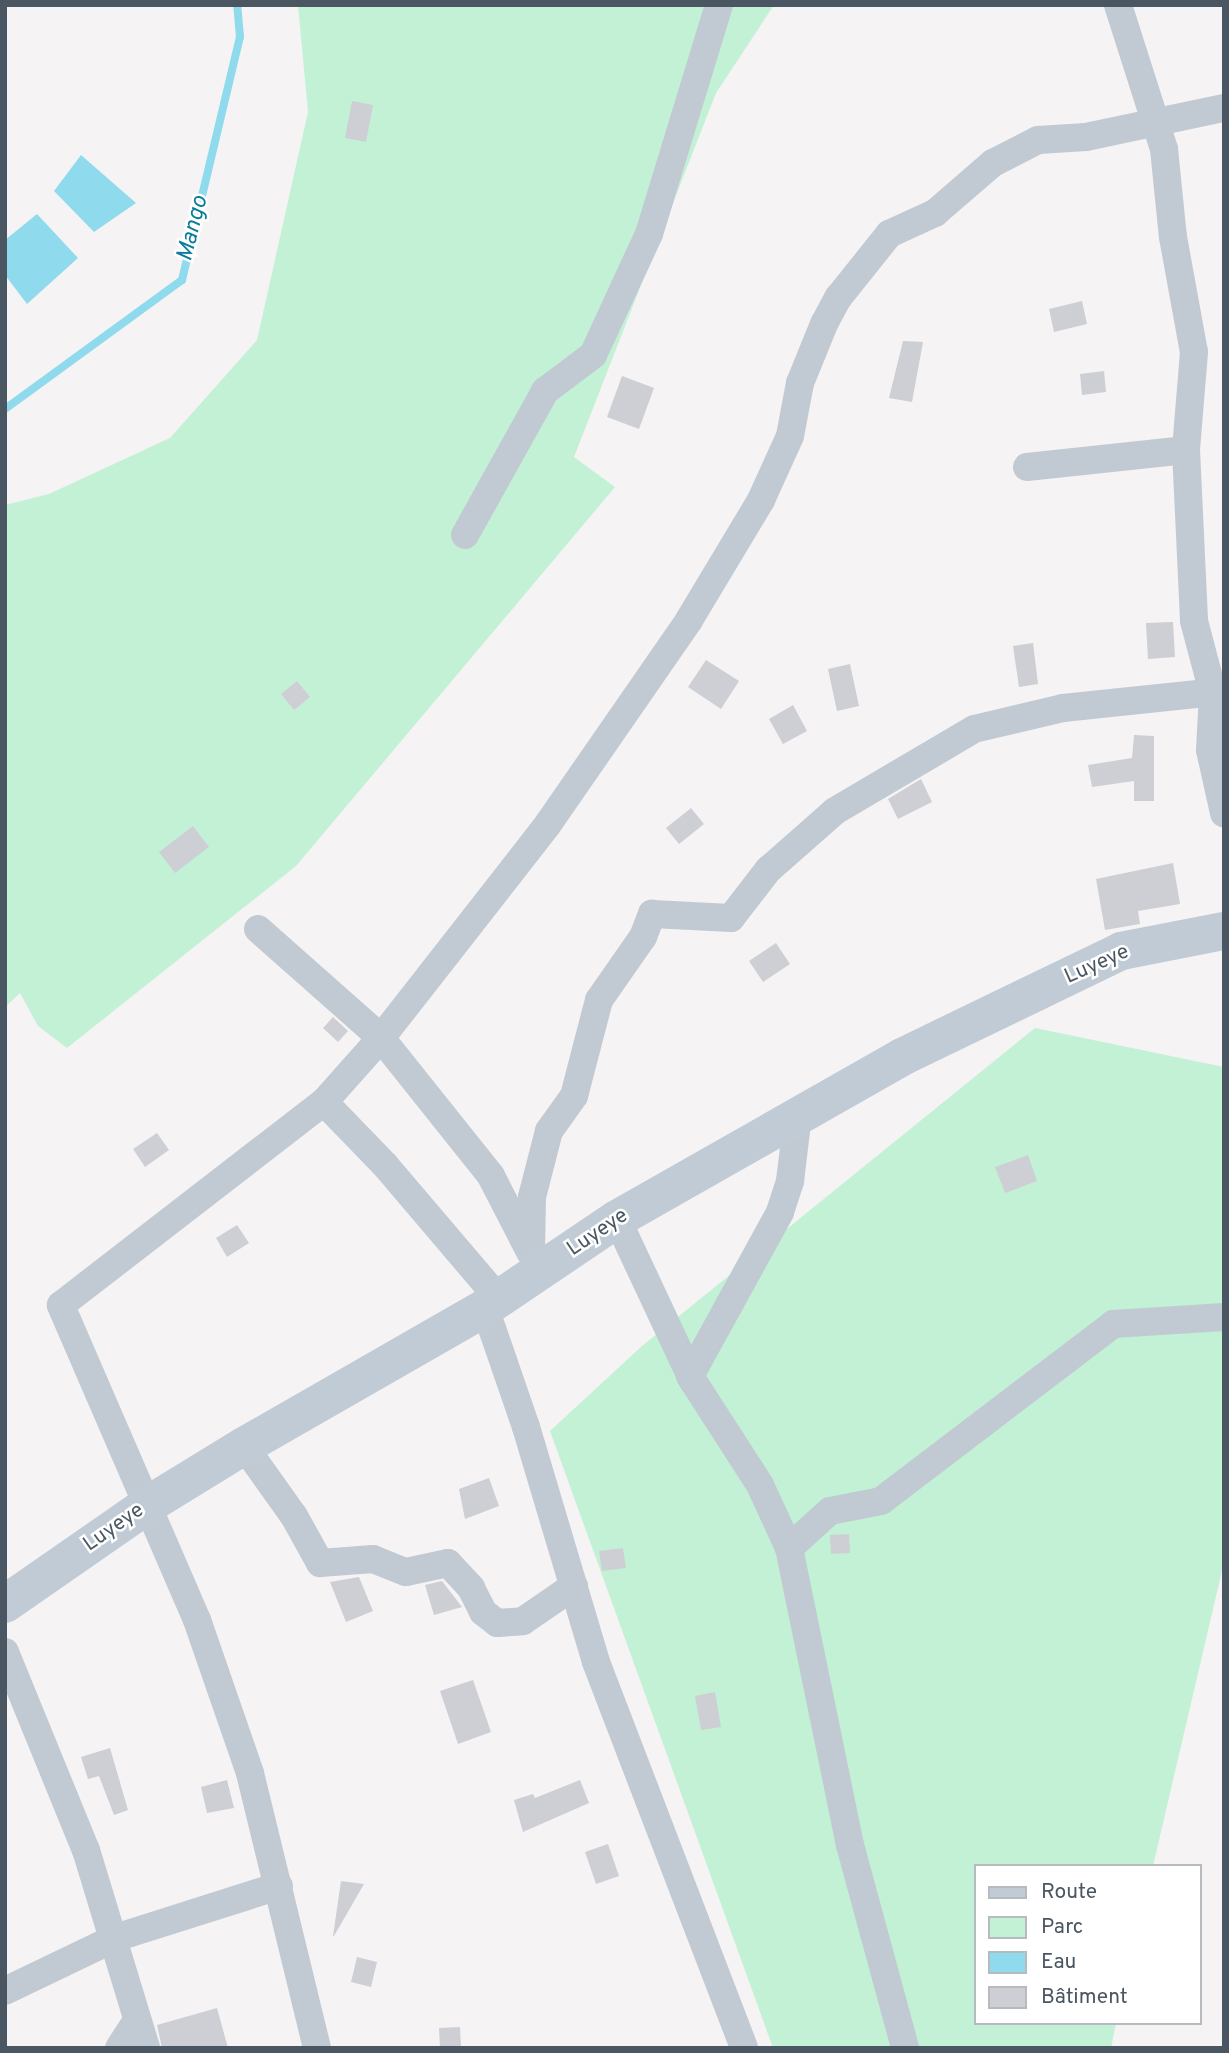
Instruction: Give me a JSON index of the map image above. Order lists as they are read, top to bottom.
{
  "streets": {
    "street": ["Luyeye"]
  },
  "water": ["Mango"],
  "legend": [
    "Route",
    "Parc",
    "Eau",
    "Bâtiment"
  ]
}
